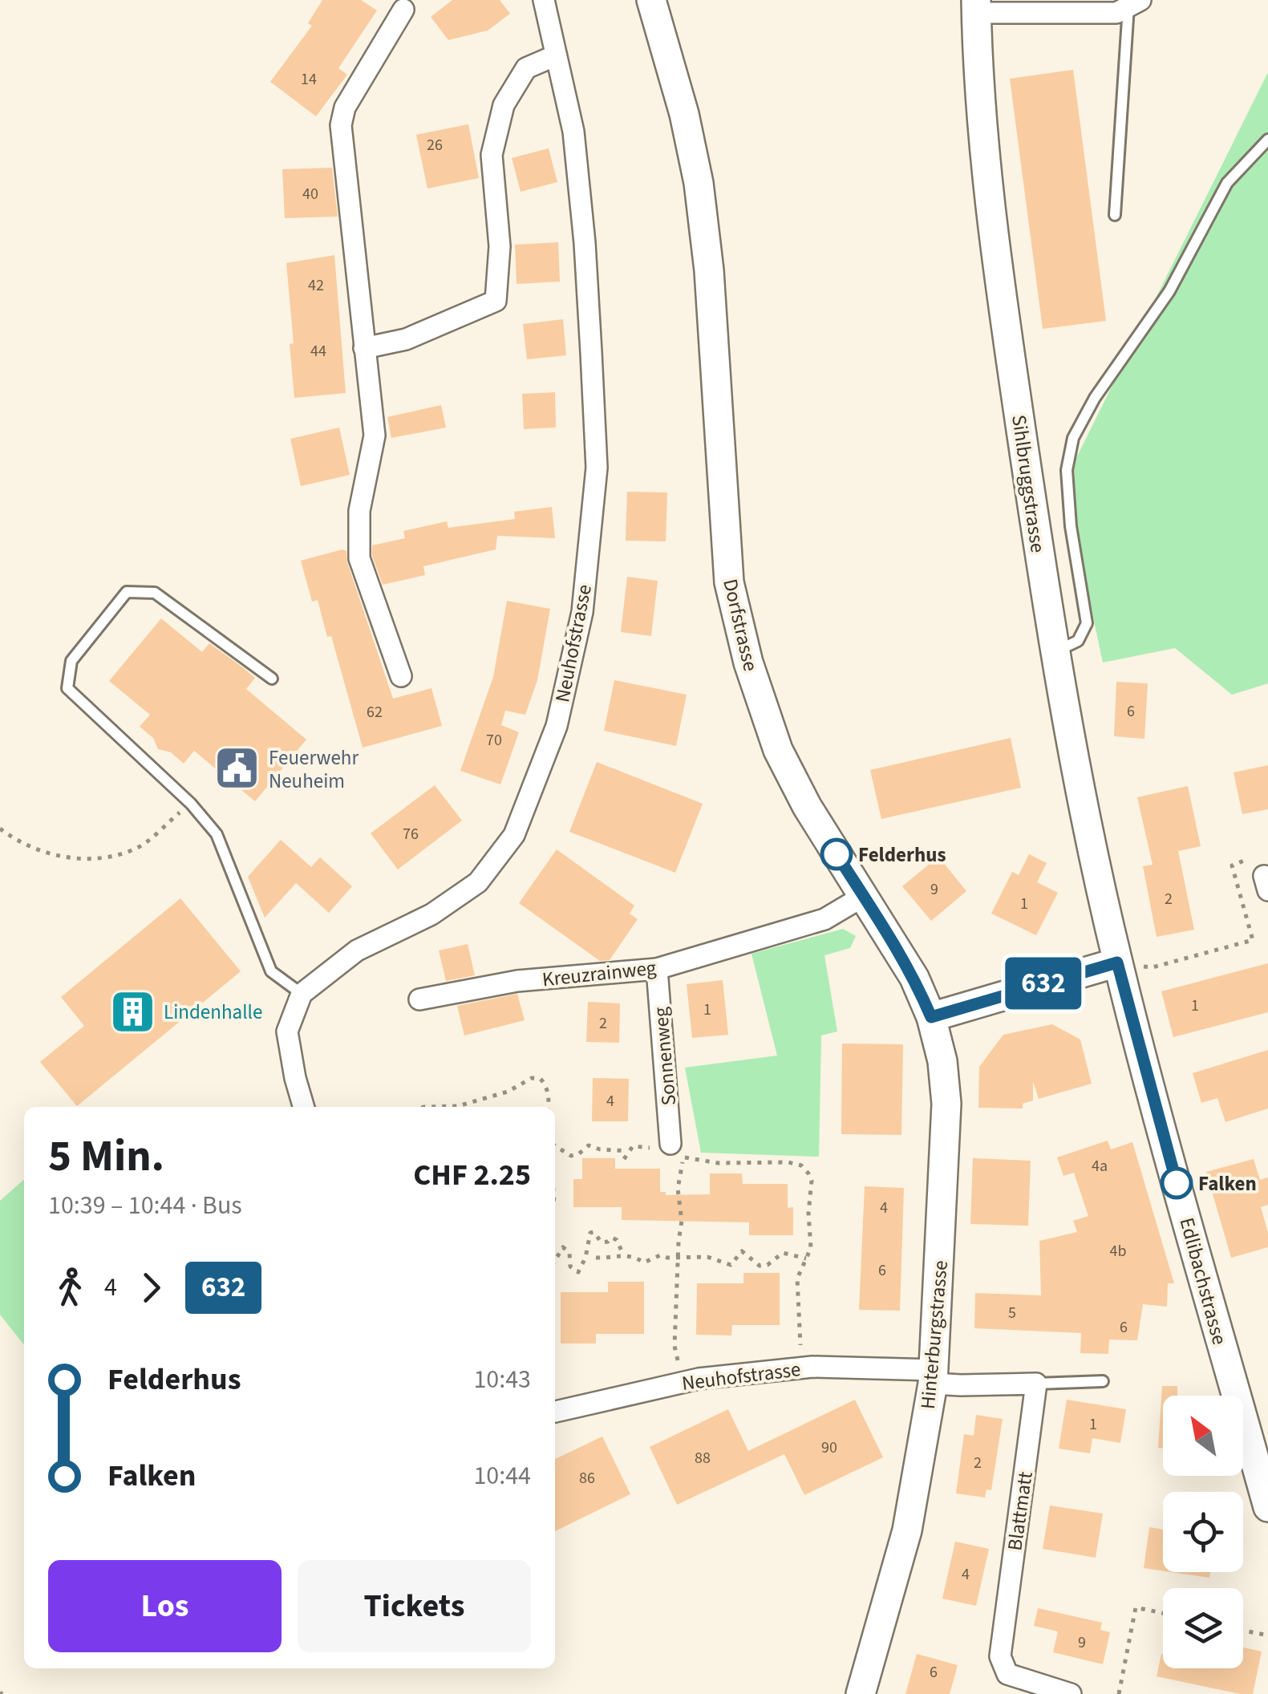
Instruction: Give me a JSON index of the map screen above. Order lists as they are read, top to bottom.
{
  "streets": {
    "street": [
      "Sihlbruggstrasse",
      "Dorfstrasse",
      "Neuhofstrasse",
      "Kreuzrainweg",
      "Sonnenweg",
      "Edlibachstrasse",
      "Hinterburgstrasse",
      "Blattmatt"
    ]
  },
  "crossings": [
    ["Sihlbruggstrasse", "Edlibachstrasse"],
    ["Dorfstrasse", "Kreuzrainweg"],
    ["Dorfstrasse", "Hinterburgstrasse"],
    ["Neuhofstrasse", "Hinterburgstrasse"],
    ["Kreuzrainweg", "Sonnenweg"]
  ],
  "places": {
    "public building": ["Feuerwehr Neuheim"],
    "other": ["Felderhus", "Falken"],
    "building": ["Lindenhalle"]
  },
  "lines": ["bus line 632"],
  "house_numbers": [
    "14",
    "26",
    "40",
    "42",
    "44",
    "6",
    "62",
    "70",
    "76",
    "9",
    "2",
    "1",
    "1",
    "1",
    "2",
    "4",
    "4a",
    "4",
    "4b",
    "6",
    "5",
    "6",
    "1",
    "90",
    "88",
    "2",
    "86",
    "4",
    "9",
    "6"
  ],
  "north": "top left",
  "page": {
    "on_map": "632",
    "heading": ["5 Min.", "10:39 – 10:44 · Bus", "CHF 2.25"],
    "legs": ["4", "632"],
    "list": [
      {
        "name": "Felderhus",
        "value": "10:43"
      },
      {
        "name": "Falken",
        "value": "10:44"
      }
    ],
    "buttons": ["Los", "Tickets"]
  }
}
